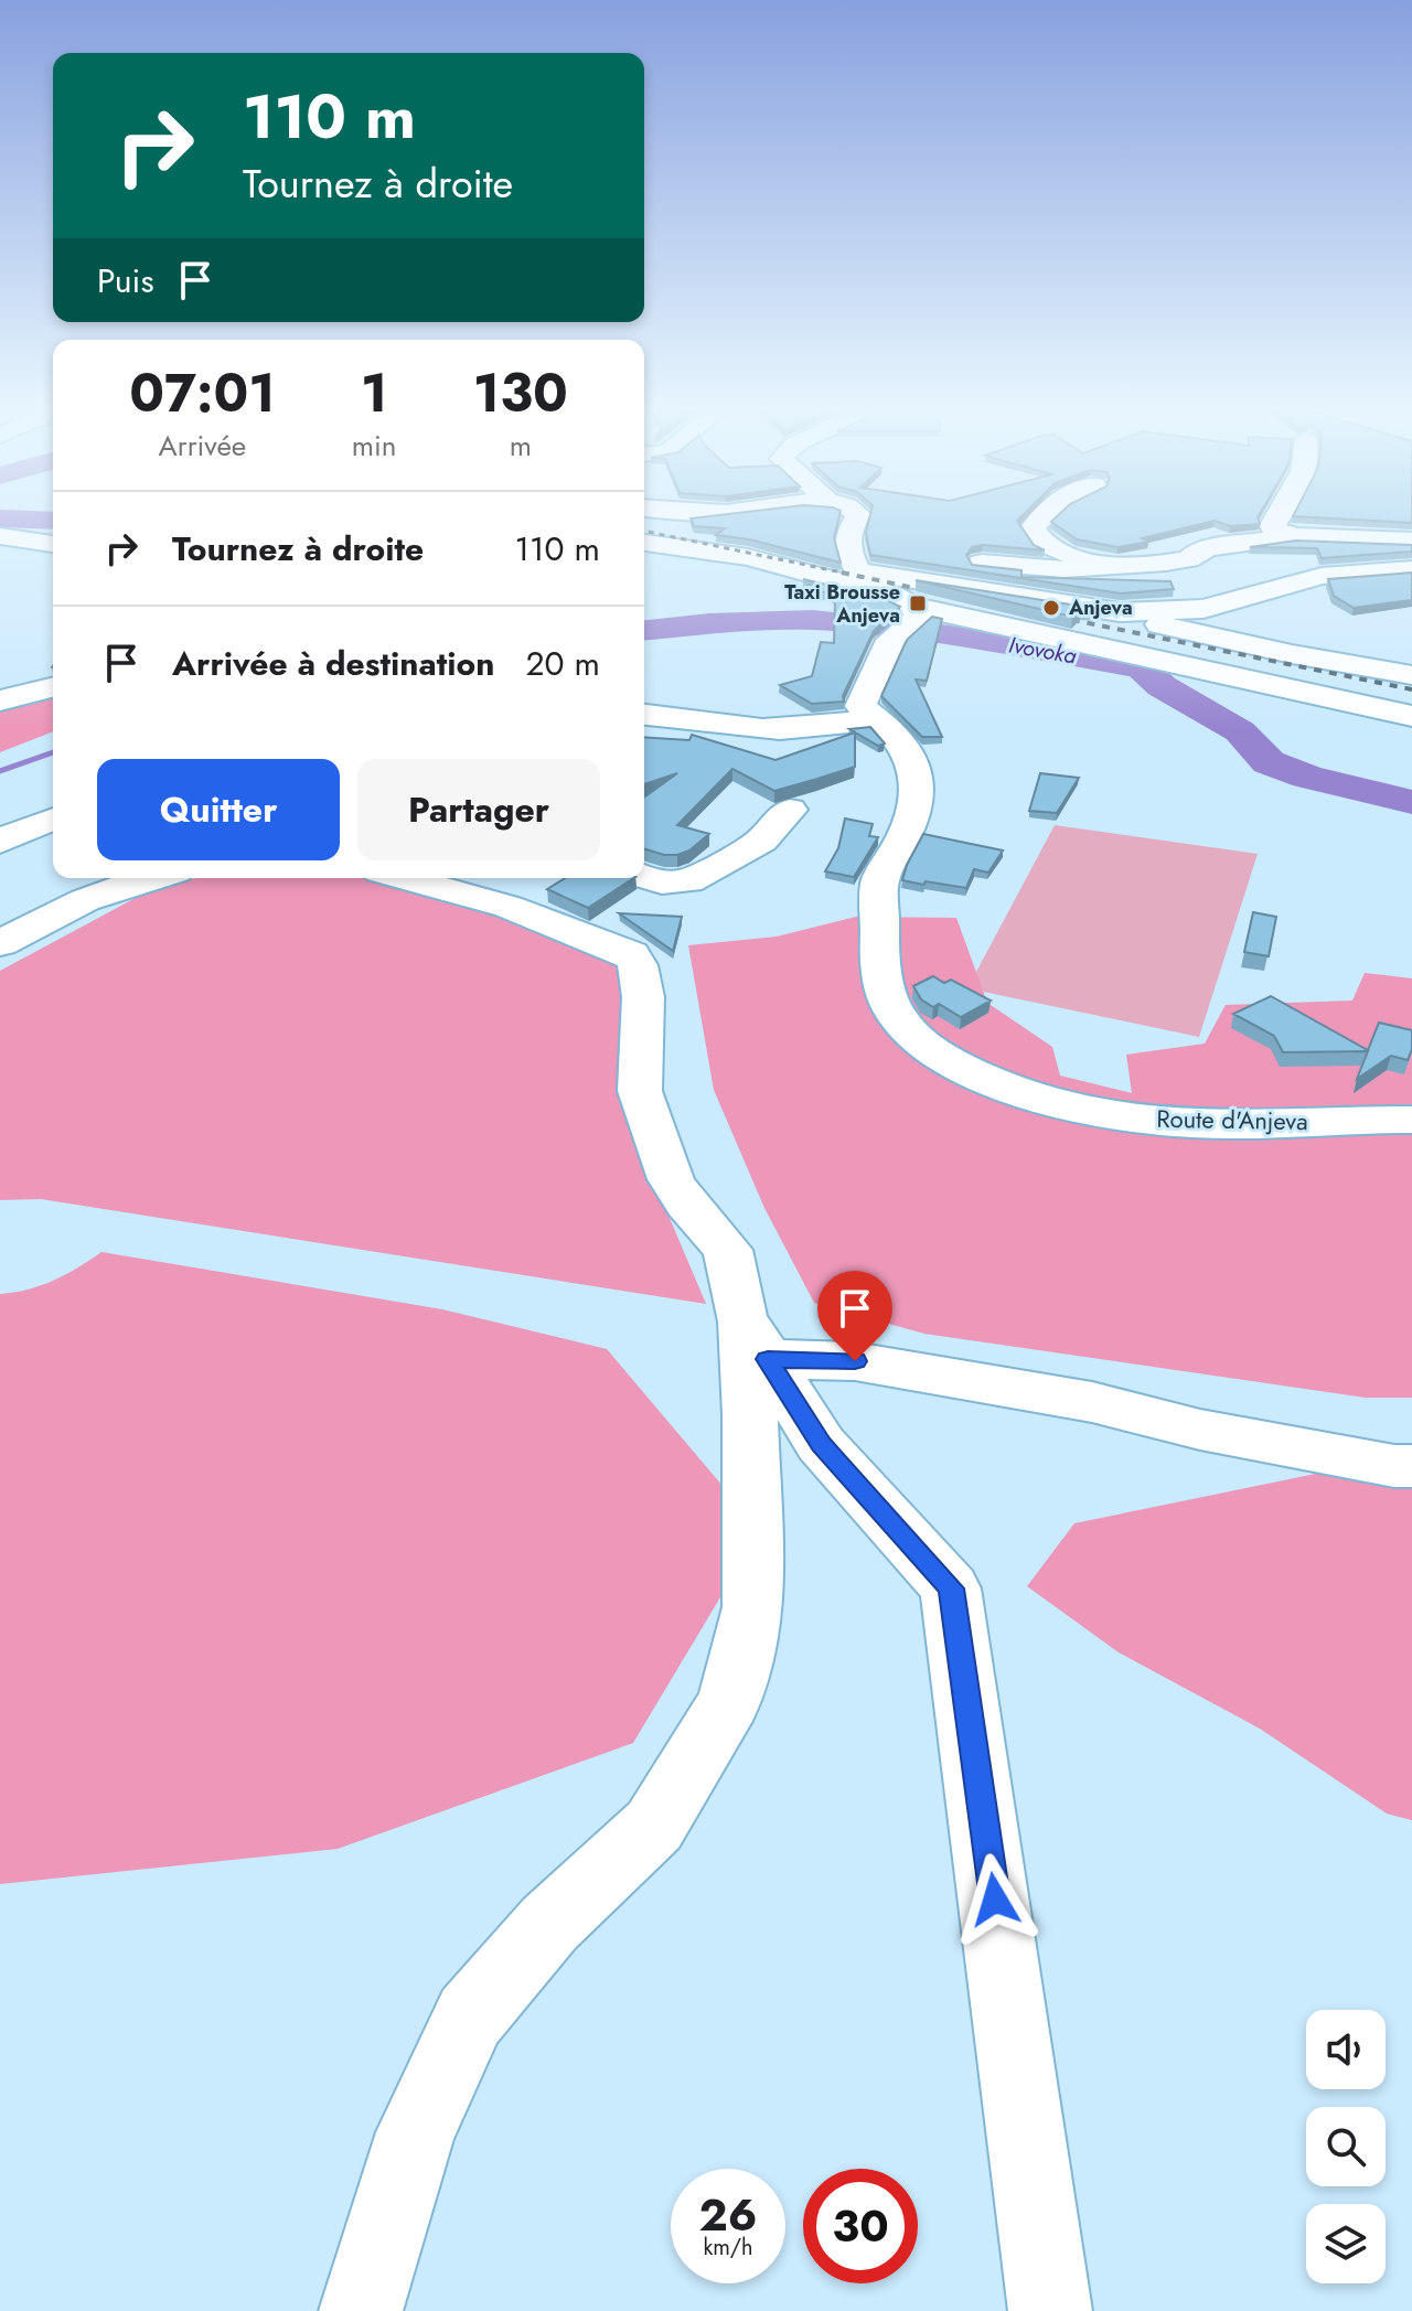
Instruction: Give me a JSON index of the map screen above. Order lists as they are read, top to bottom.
{
  "streets": {
    "street": ["Route d'Anjeva"]
  },
  "water": ["Ivovoka"],
  "places": {
    "transit": ["Taxi Brousse Anjeva"],
    "other": ["Anjeva"]
  },
  "page": {
    "turn": ["110 m", "Tournez à droite"],
    "then": "Puis",
    "eta": [
      "07:01",
      "Arrivée",
      "1",
      "min",
      "130",
      "m"
    ],
    "list": [
      {
        "name": "Tournez à droite",
        "value": "110 m"
      },
      {
        "name": "Arrivée à destination",
        "value": "20 m"
      }
    ],
    "buttons": ["Quitter", "Partager"],
    "speed": "26 km/h",
    "limit": "30"
  }
}
